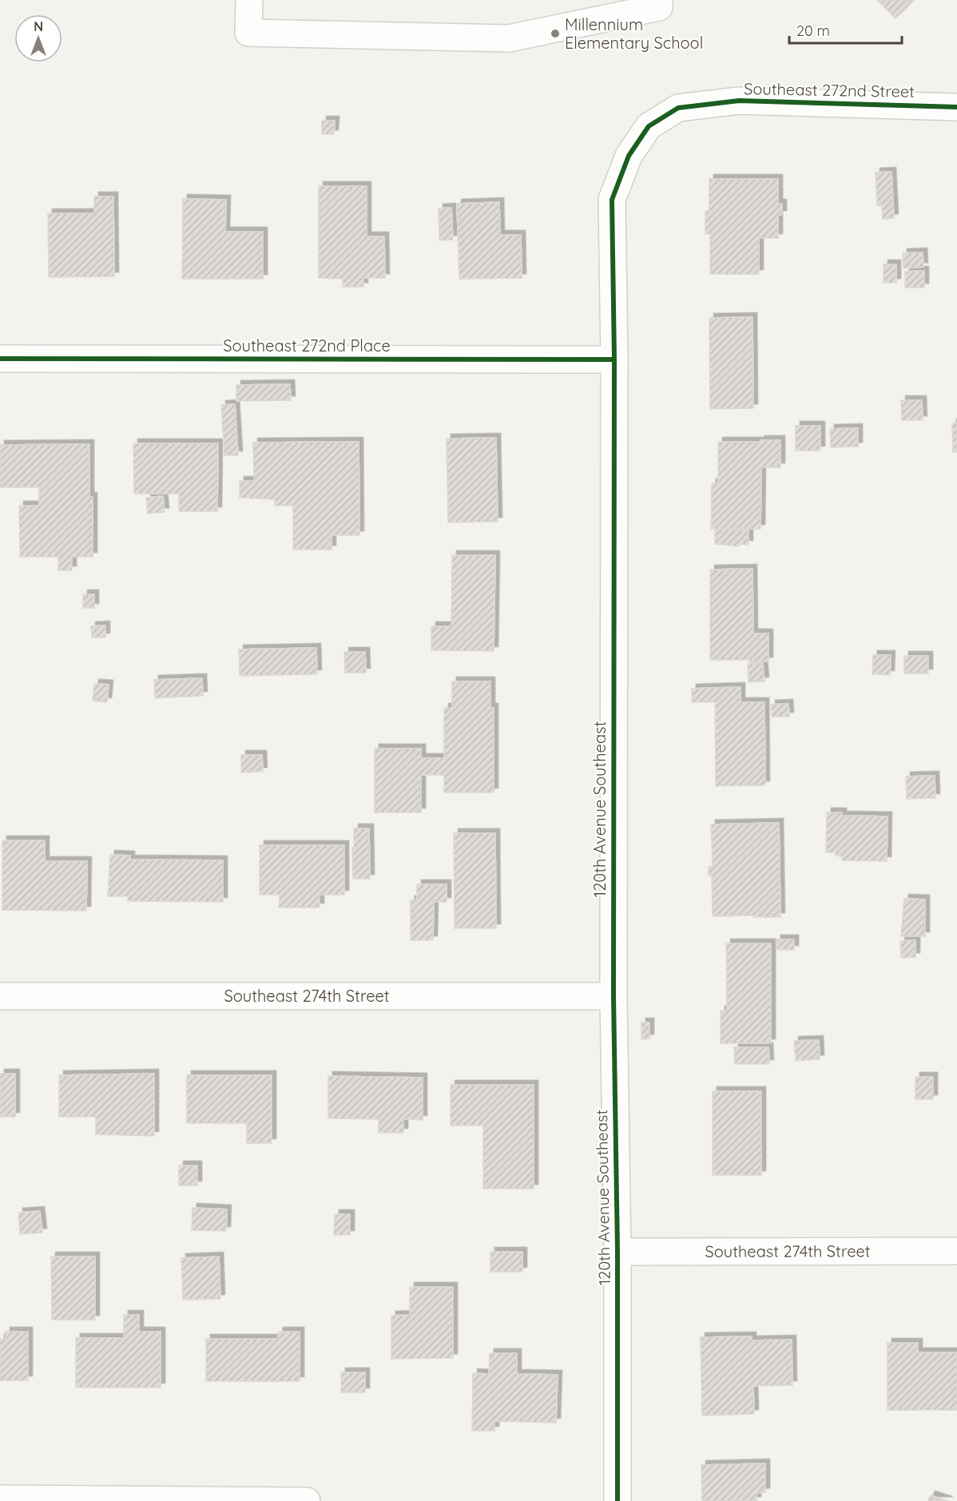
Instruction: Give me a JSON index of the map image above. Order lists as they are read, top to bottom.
{
  "streets": {
    "street": [
      "Southeast 272nd Street",
      "Southeast 272nd Place",
      "120th Avenue Southeast",
      "Southeast 274th Street"
    ]
  },
  "crossings": [
    ["Southeast 272nd Street", "120th Avenue Southeast"],
    ["Southeast 272nd Place", "120th Avenue Southeast"],
    ["120th Avenue Southeast", "Southeast 274th Street"]
  ],
  "places": ["Millennium Elementary School"],
  "scale_bar": "20 m",
  "north": "top"
}
